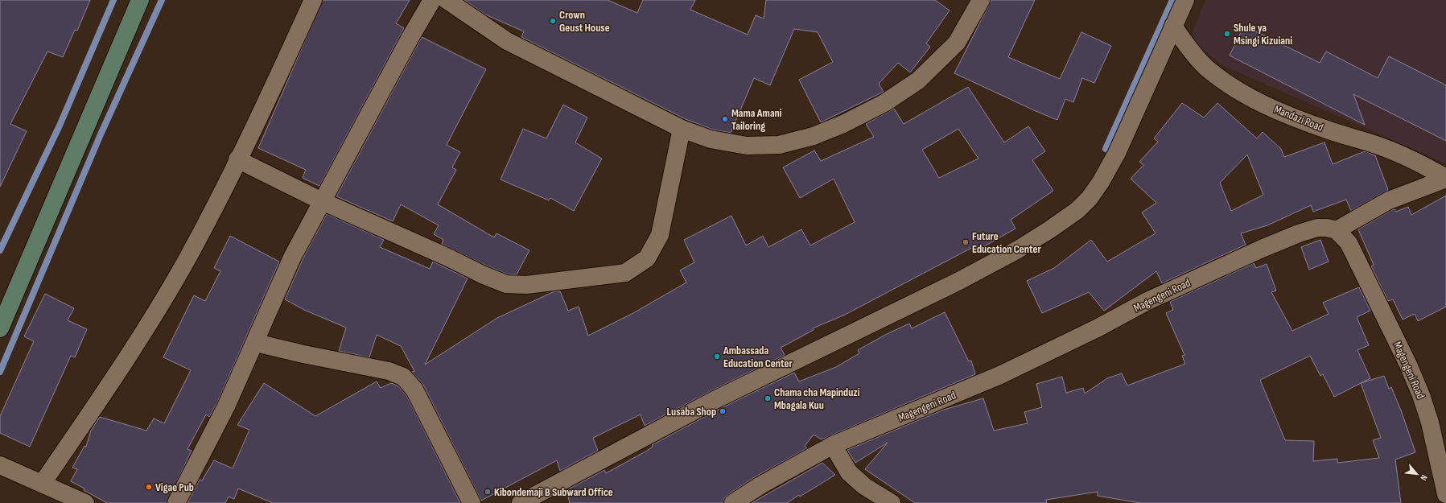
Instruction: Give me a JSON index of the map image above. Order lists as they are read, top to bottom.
{
  "streets": {
    "street": ["Mandazi Road", "Magengeni Road"]
  },
  "crossings": [
    ["Mandazi Road", "Magengeni Road"]
  ],
  "places": [
    "Crown Geust House",
    "Shule ya Msingi Kizuiani",
    "Mama Amani Tailoring",
    "Future Education Center",
    "Ambassada Education Center",
    "Chama cha Mapinduzi Mbagala Kuu",
    "Lusaba Shop",
    "Vigae Pub",
    "Kibondemaji B Subward Office"
  ],
  "north": "bottom right"
}
